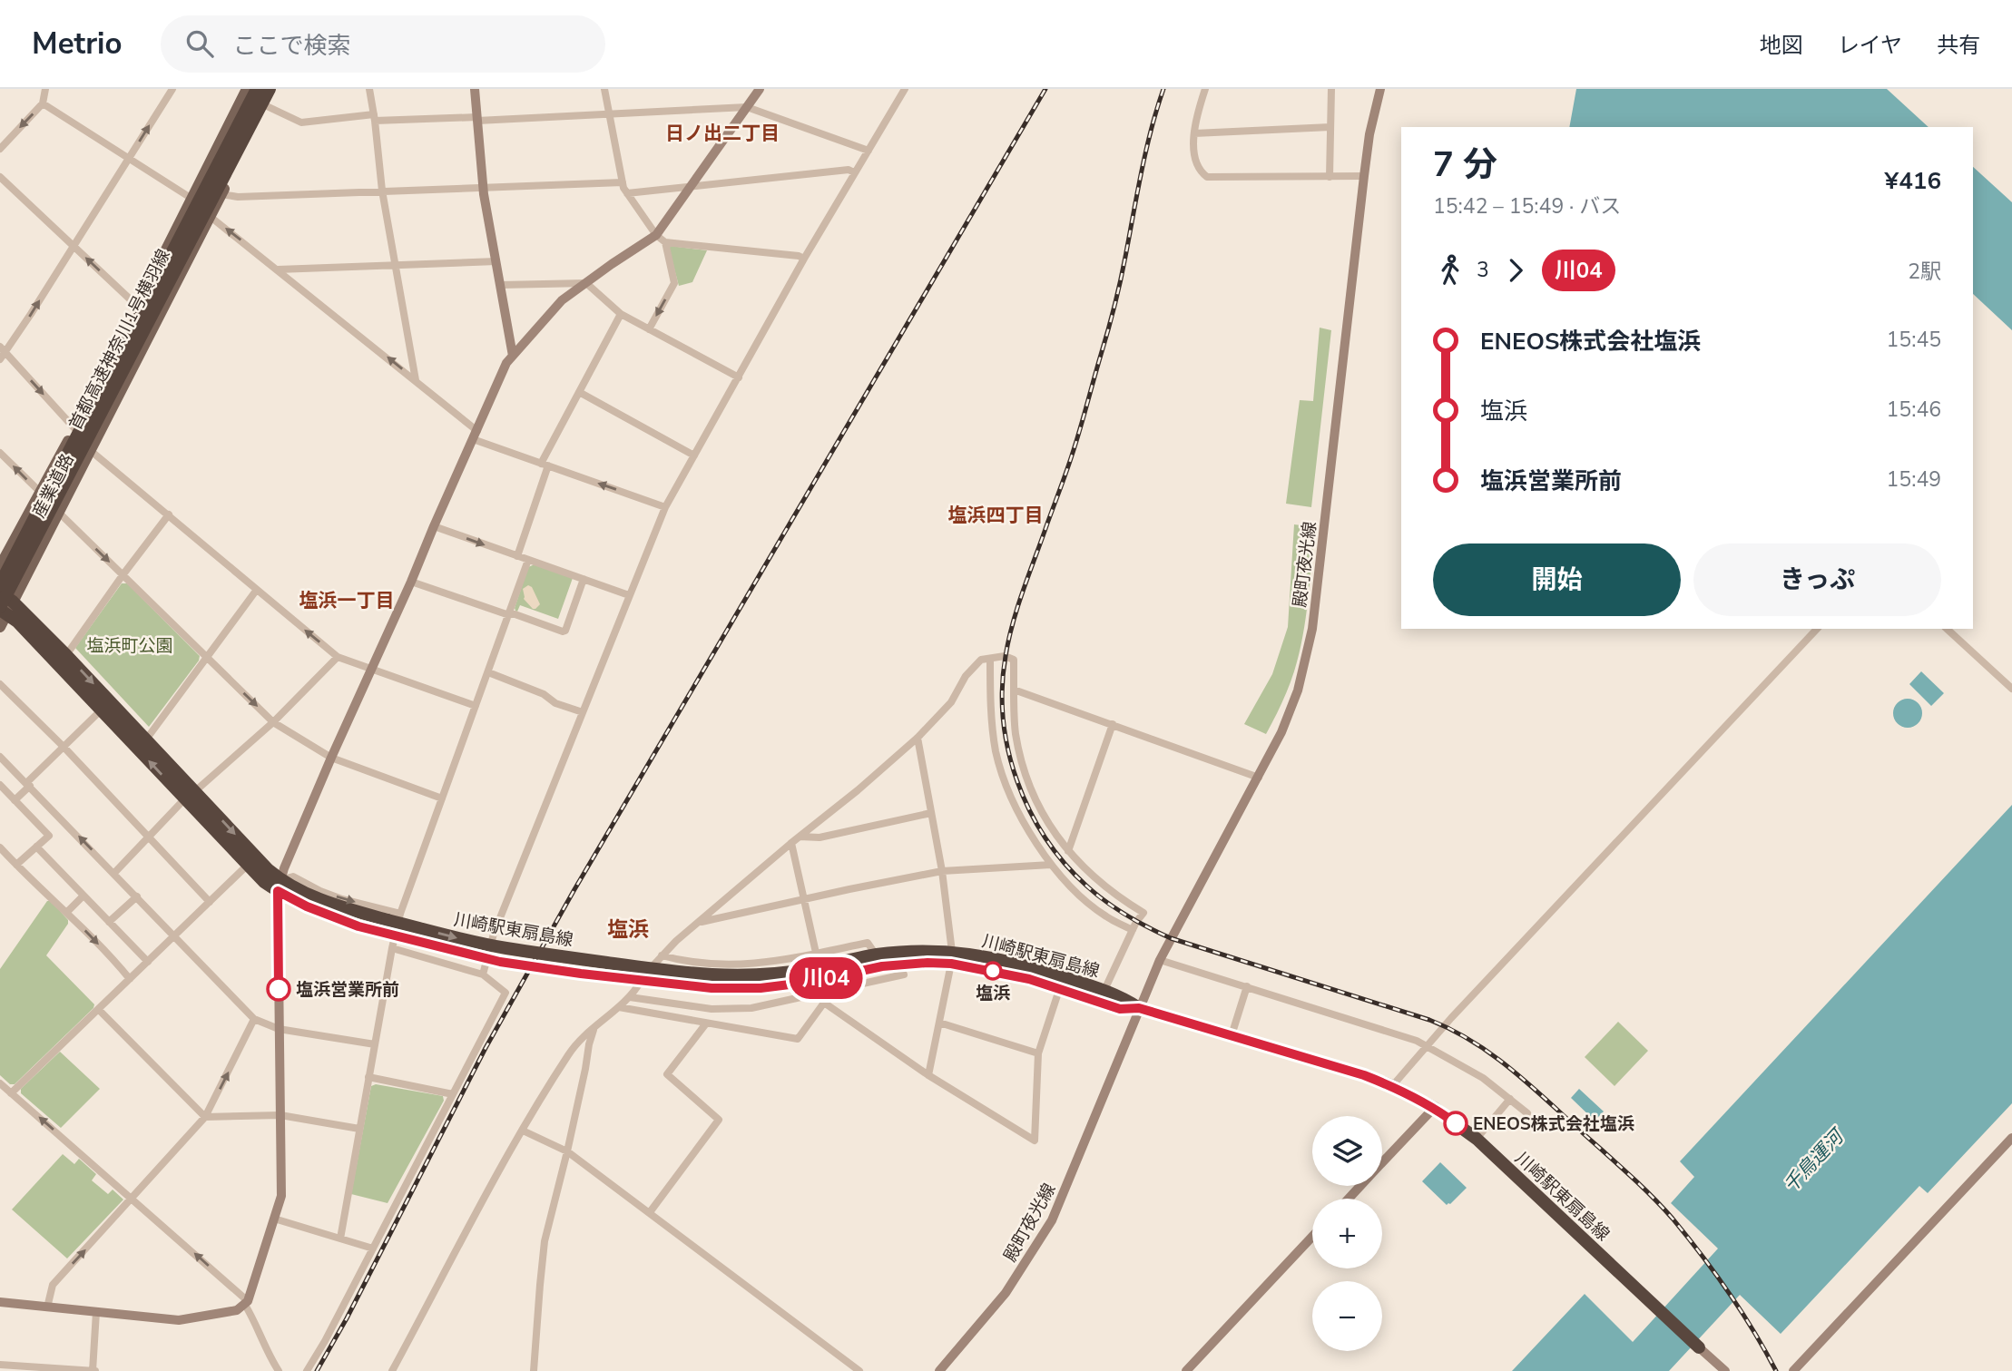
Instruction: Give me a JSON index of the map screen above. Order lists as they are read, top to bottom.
{
  "streets": {
    "highway": ["首都高速神奈川1号横羽線", "川崎駅東扇島線"],
    "main road": ["産業道路"],
    "street": ["殿町夜光線"]
  },
  "crossings": [
    ["首都高速神奈川1号横羽線", "産業道路"],
    ["首都高速神奈川1号横羽線", "川崎駅東扇島線"],
    ["産業道路", "川崎駅東扇島線"],
    ["殿町夜光線", "川崎駅東扇島線"]
  ],
  "districts": [
    "日ノ出二丁目",
    "塩浜四丁目",
    "塩浜一丁目",
    "塩浜"
  ],
  "water": ["千鳥運河"],
  "parks": ["塩浜町公園"],
  "places": ["塩浜", "塩浜営業所前", "ENEOS株式会社塩浜"],
  "lines": ["bus line 川04"],
  "page": {
    "header": "Metrio",
    "search": "ここで検索",
    "nav": ["地図", "レイヤ", "共有"],
    "on_map": "川04",
    "heading": ["7 分", "15:42 – 15:49 · バス", "¥416"],
    "legs": ["3", "川04", "2駅"],
    "list": [
      {
        "name": "ENEOS株式会社塩浜",
        "value": "15:45"
      },
      {
        "name": "塩浜",
        "value": "15:46"
      },
      {
        "name": "塩浜営業所前",
        "value": "15:49"
      }
    ],
    "buttons": ["開始", "きっぷ"],
    "map_buttons": ["+", "−"]
  }
}
